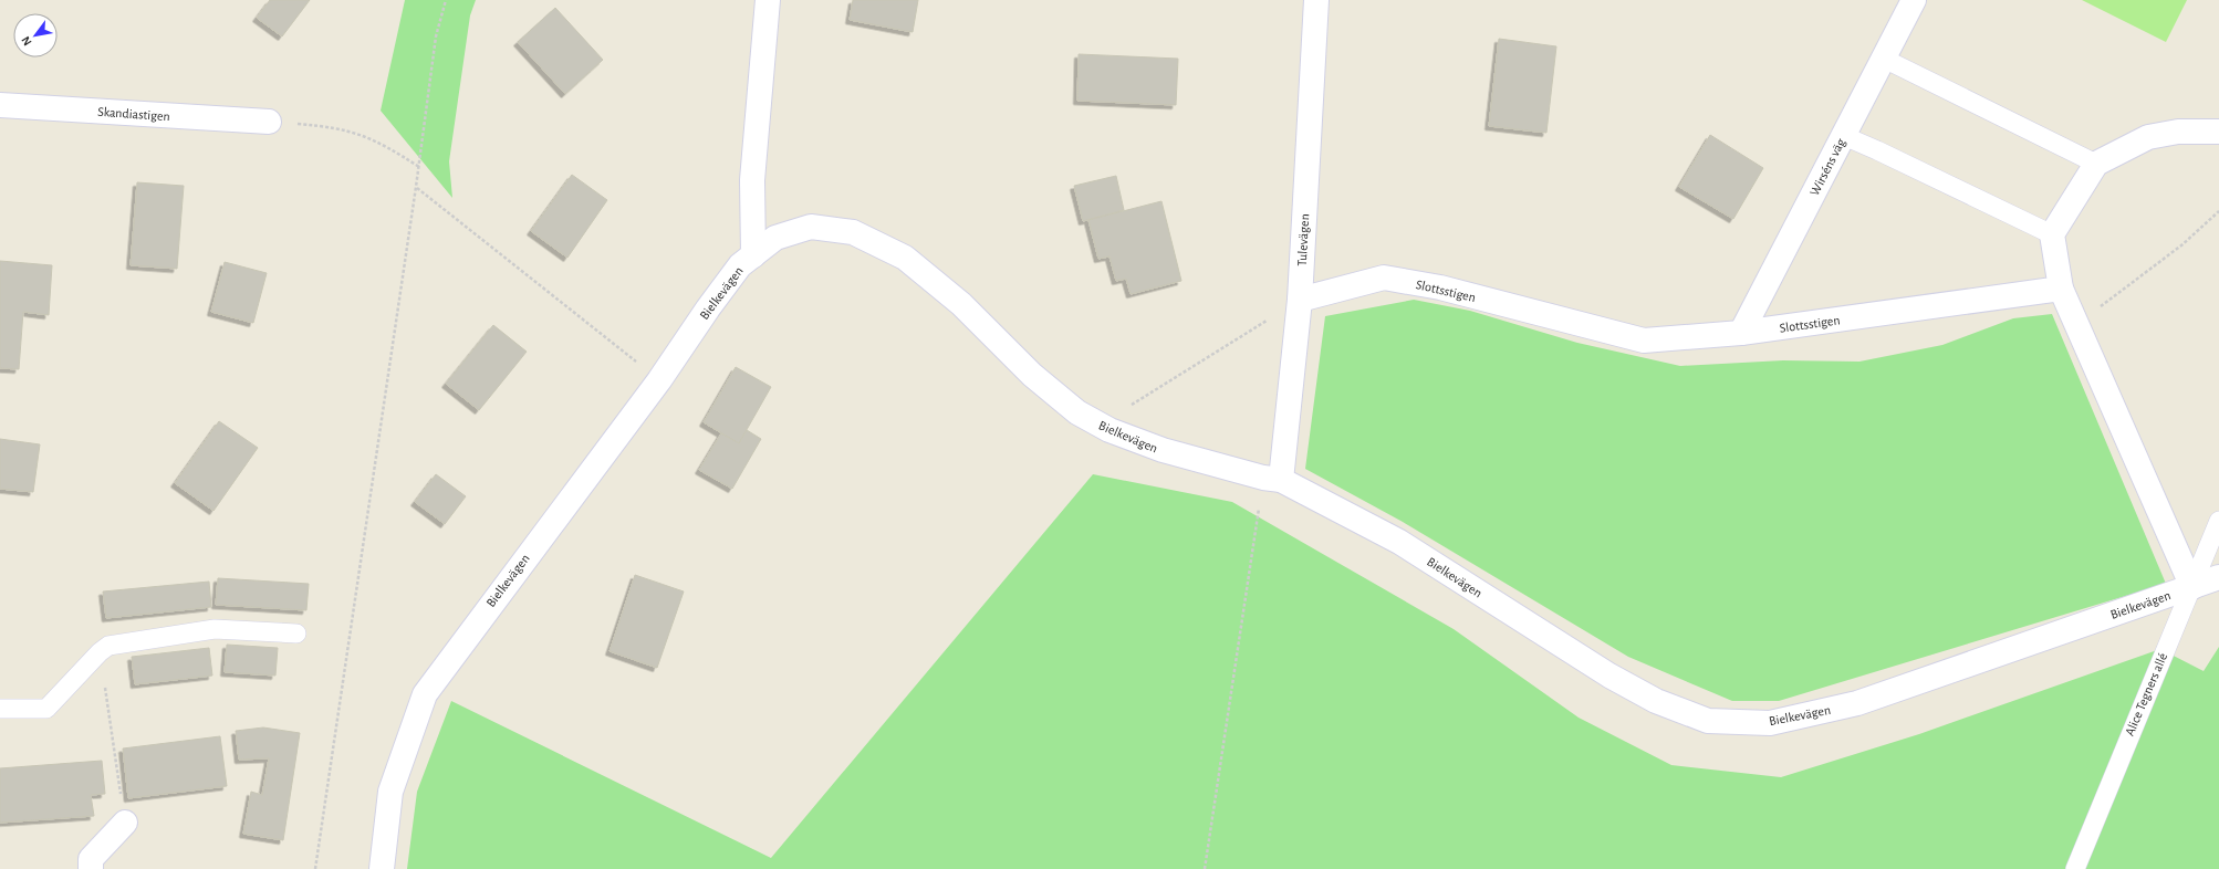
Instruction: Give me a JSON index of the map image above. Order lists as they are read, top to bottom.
{
  "streets": {
    "street": [
      "Skandiastigen",
      "Wirséns väg",
      "Tulevägen",
      "Slottsstigen",
      "Bielkevägen"
    ],
    "lane": ["Alice Tegners allé"]
  },
  "crossings": [
    ["Wirséns väg", "Slottsstigen"],
    ["Tulevägen", "Slottsstigen"],
    ["Tulevägen", "Bielkevägen"],
    ["Bielkevägen", "Alice Tegners allé"]
  ],
  "north": "bottom left"
}
